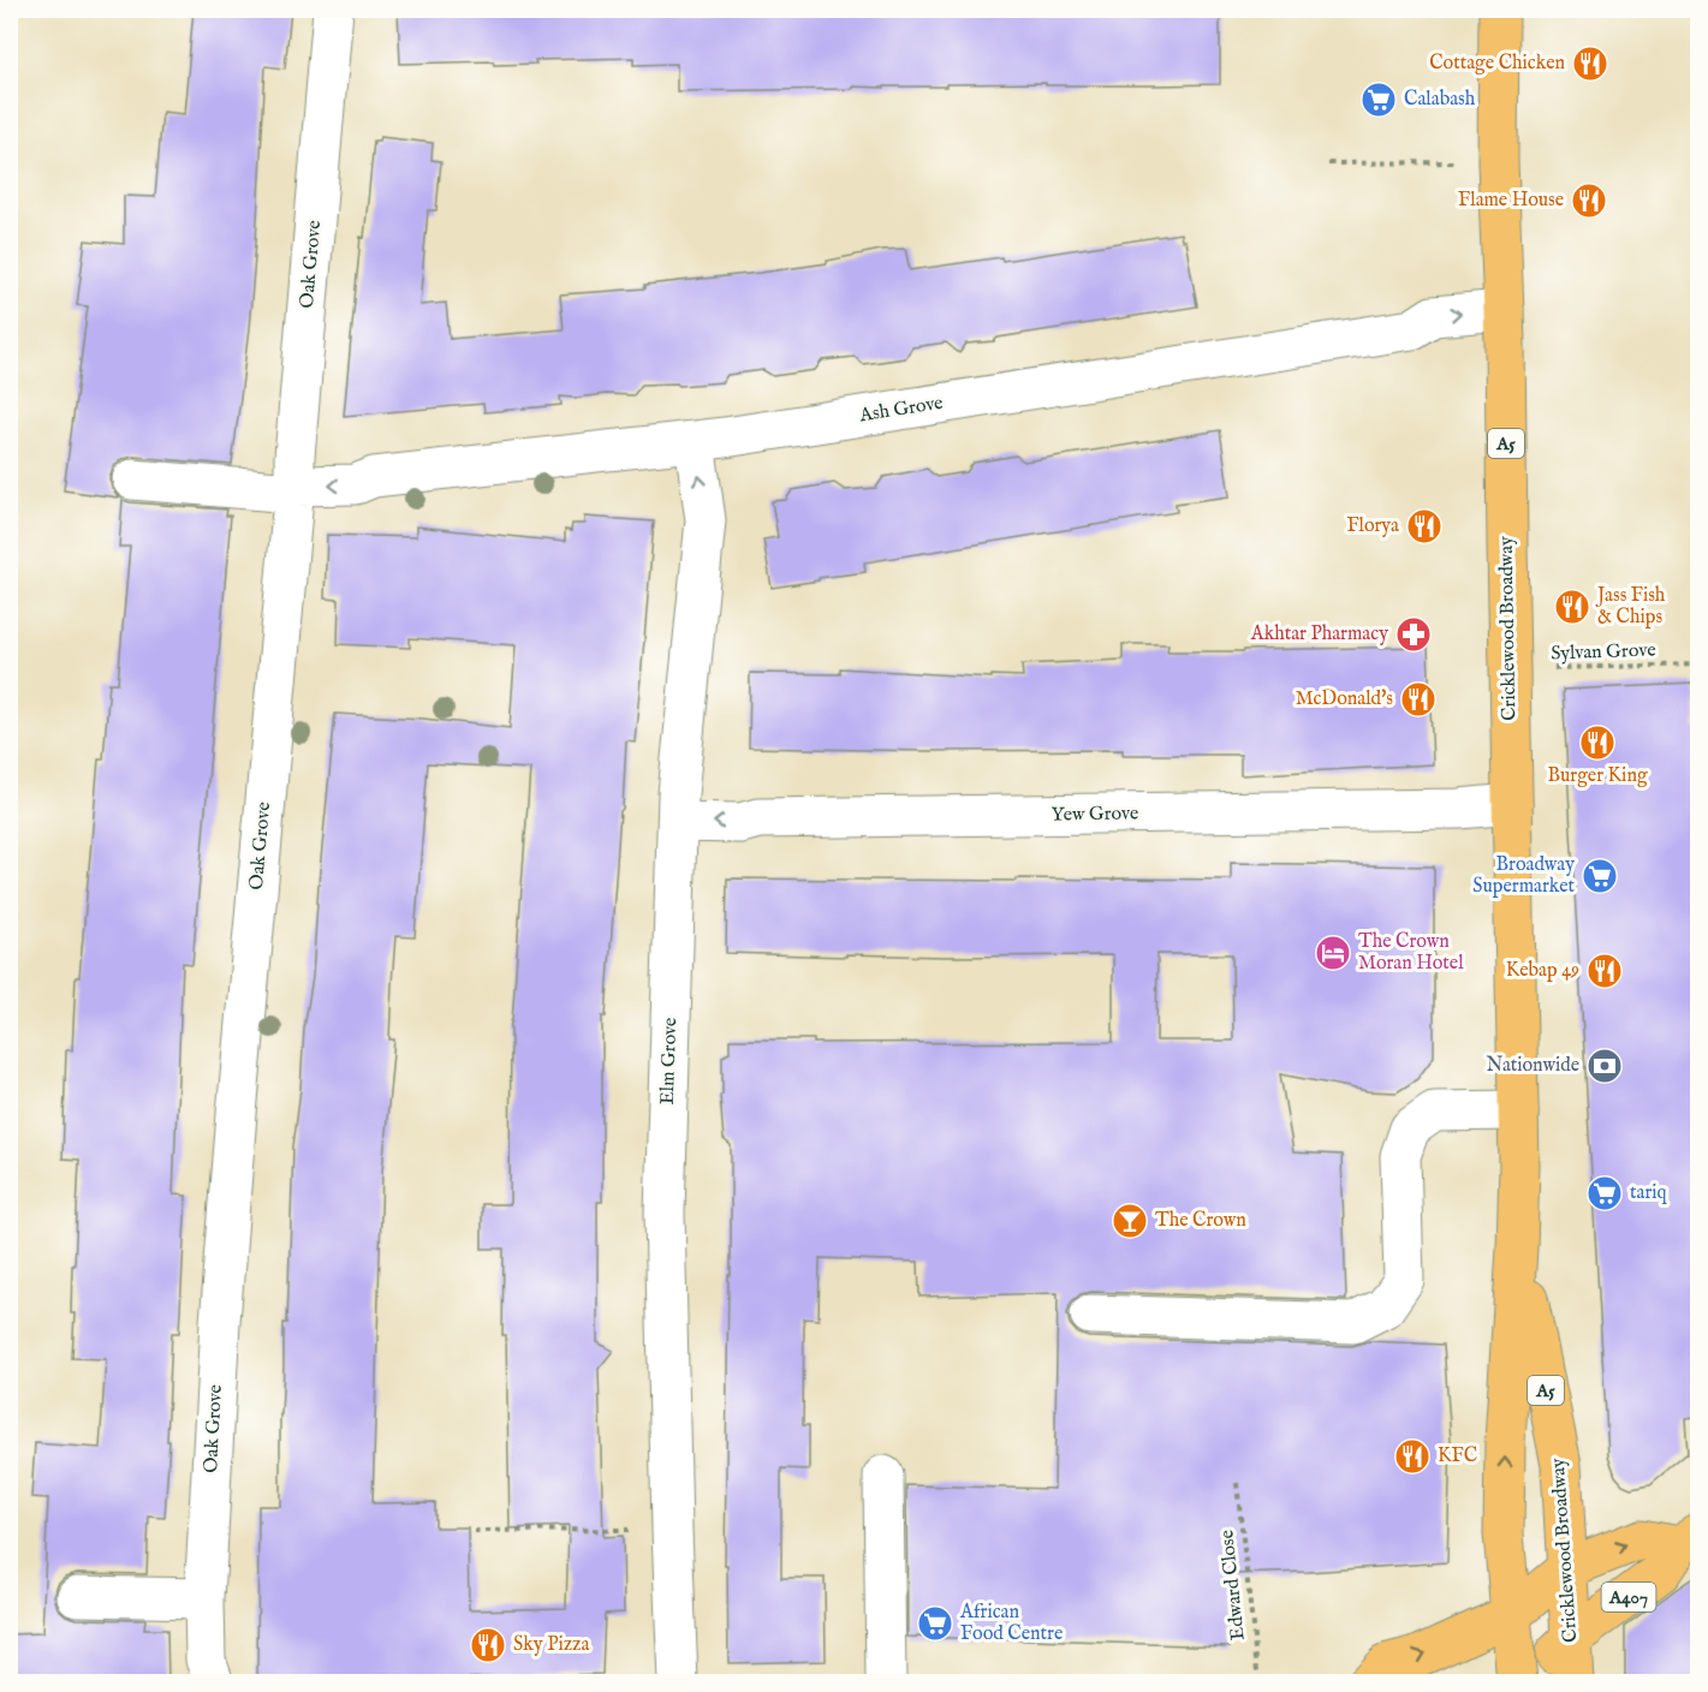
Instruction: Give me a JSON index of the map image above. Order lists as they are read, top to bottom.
{
  "streets": {
    "main road": ["A5", "Cricklewood Broadway", "A407"],
    "street": [
      "Oak Grove",
      "Ash Grove",
      "Yew Grove",
      "Elm Grove"
    ],
    "path": ["Sylvan Grove", "Edward Close"]
  },
  "crossings": [
    ["Oak Grove", "Ash Grove"],
    ["Ash Grove", "Cricklewood Broadway"],
    ["Ash Grove", "Elm Grove"],
    ["Cricklewood Broadway", "Sylvan Grove"],
    ["Cricklewood Broadway", "Yew Grove"],
    ["Cricklewood Broadway", "A407"],
    ["Yew Grove", "Elm Grove"]
  ],
  "one_way": ["Yew Grove"],
  "places": {
    "restaurant": [
      "Cottage Chicken",
      "Flame House",
      "Florya",
      "Jass Fish & Chips",
      "McDonald's",
      "Burger King",
      "Kebap 49",
      "KFC",
      "Sky Pizza"
    ],
    "supermarket": [
      "Calabash",
      "Broadway Supermarket",
      "tariq",
      "African Food Centre"
    ],
    "pharmacy": ["Akhtar Pharmacy"],
    "hotel": ["The Crown Moran Hotel"],
    "bank": ["Nationwide"],
    "bar": ["The Crown"]
  }
}
